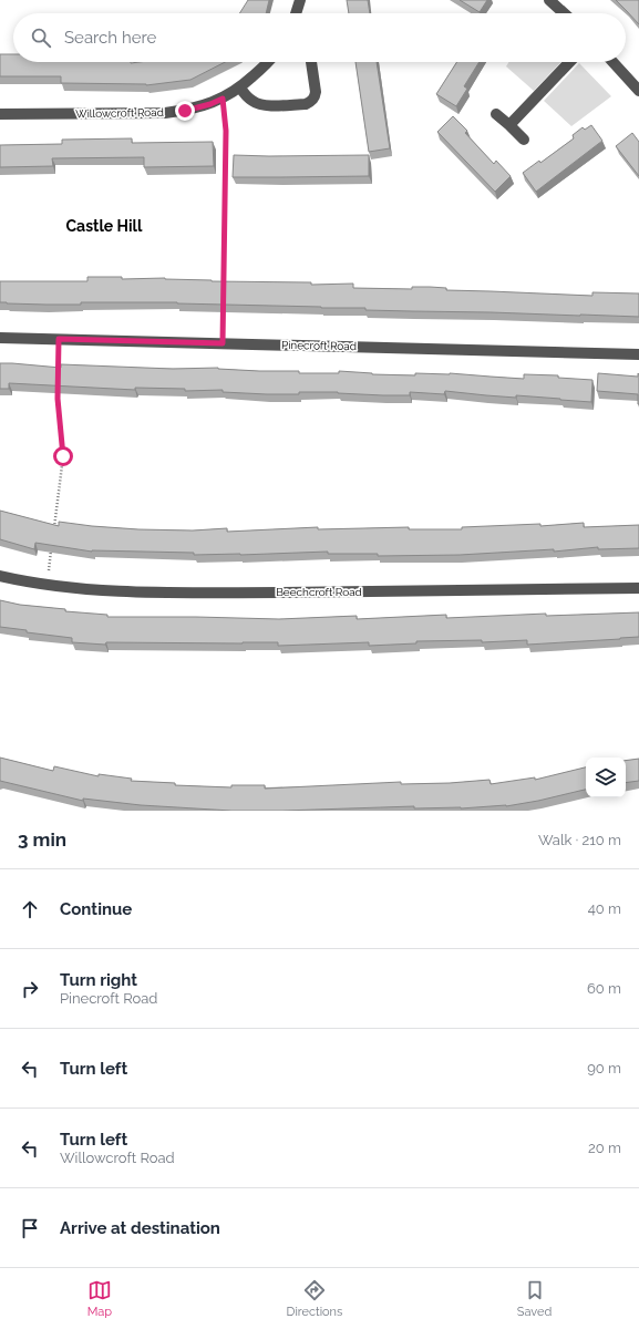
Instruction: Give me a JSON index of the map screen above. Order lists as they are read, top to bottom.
{
  "streets": {
    "street": ["Willowcroft Road", "Pinecroft Road", "Beechcroft Road"]
  },
  "districts": ["Castle Hill"],
  "page": {
    "search": "Search here",
    "heading": ["3 min", "Walk · 210 m"],
    "list": [
      ["Continue", "40 m"],
      ["Turn right", "Pinecroft Road", "60 m"],
      ["Turn left", "90 m"],
      ["Turn left", "Willowcroft Road", "20 m"],
      "Arrive at destination"
    ],
    "nav": ["Map", "Directions", "Saved"]
  }
}
